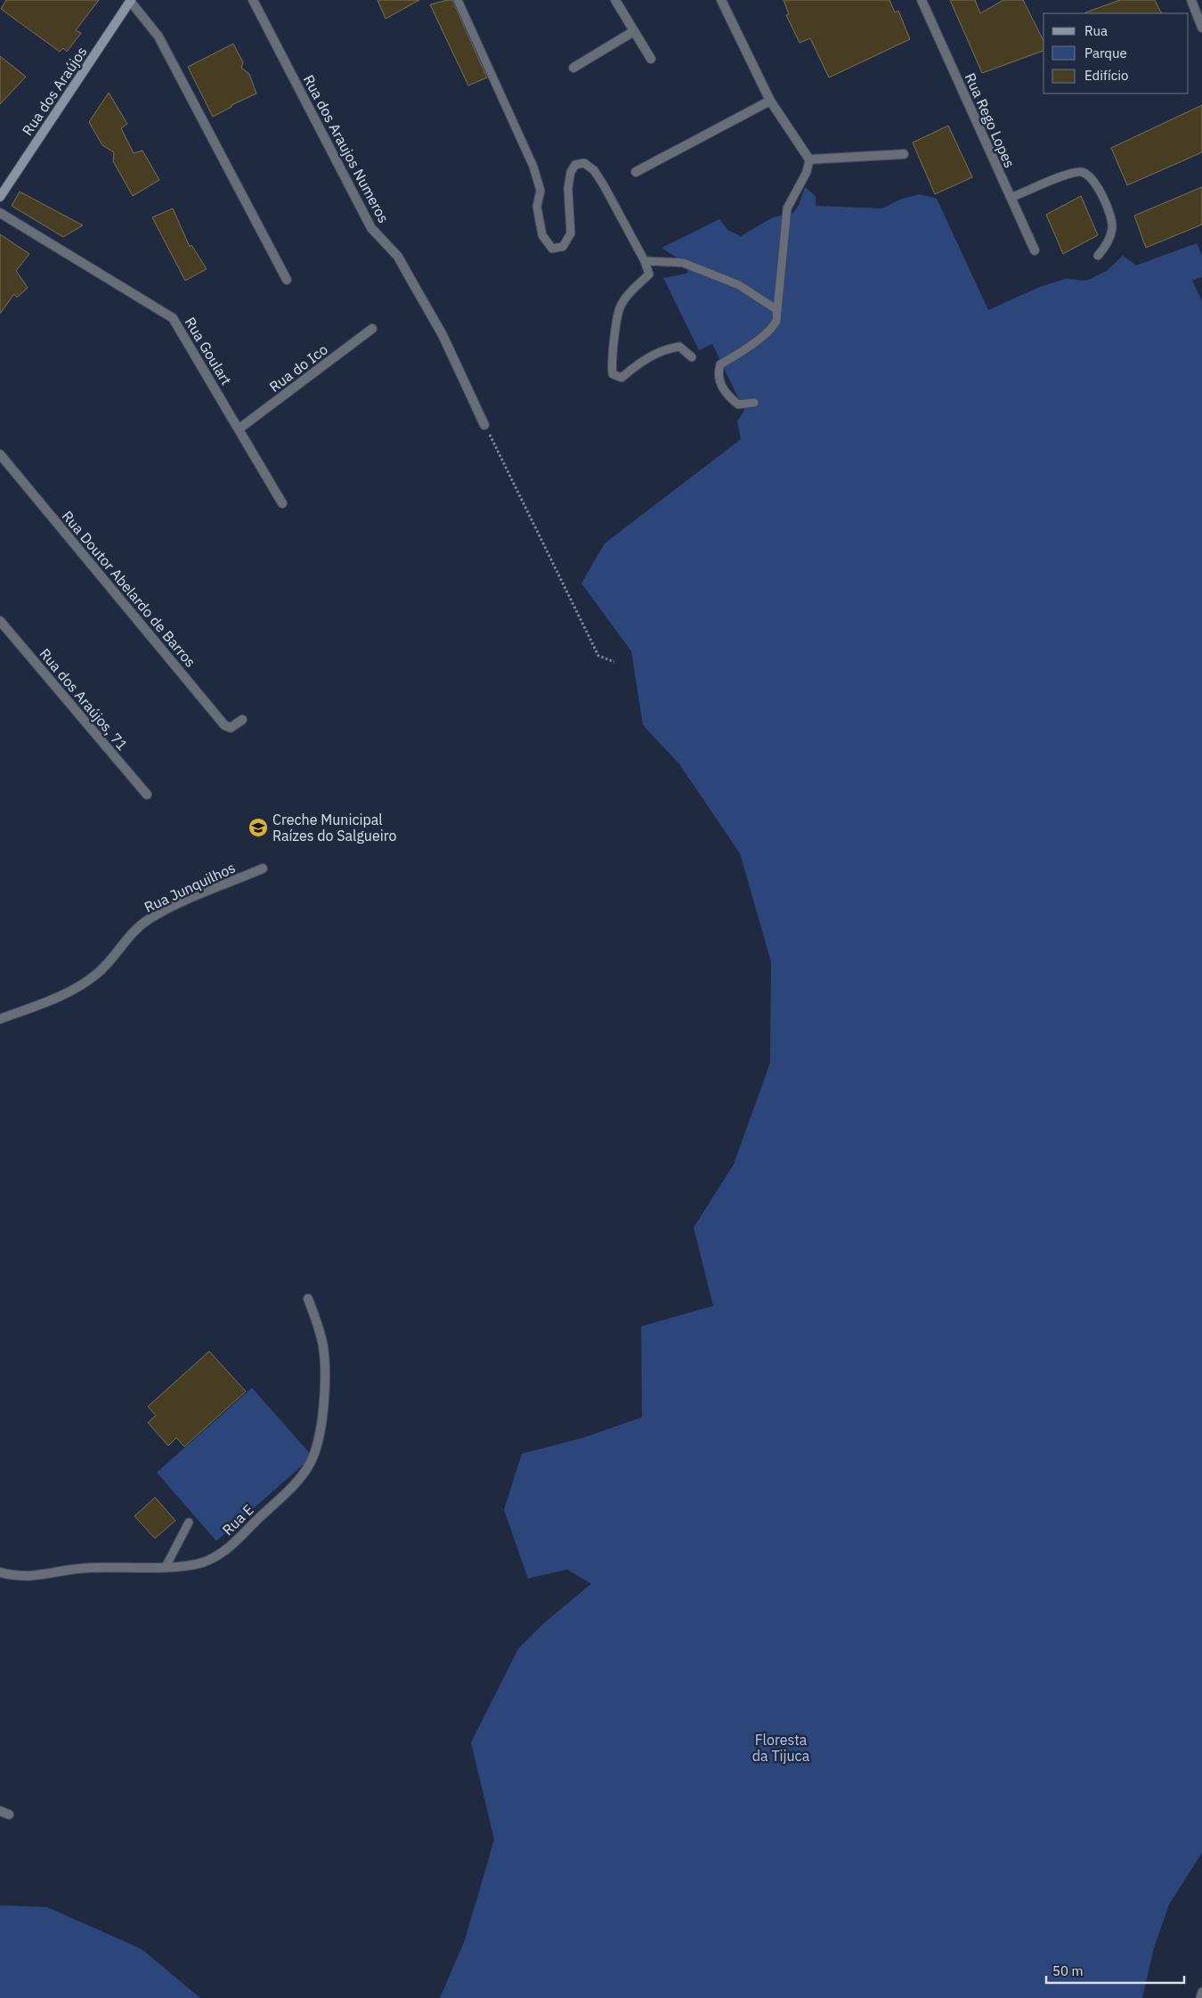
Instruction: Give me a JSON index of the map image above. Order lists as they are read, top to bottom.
{
  "streets": {
    "street": [
      "Rua dos Araújos",
      "Rua Rego Lopes",
      "Rua dos Araujos Numeros",
      "Rua Goulart",
      "Rua do Ico",
      "Rua Doutor Abelardo de Barros",
      "Rua dos Araújos, 71",
      "Rua Junquilhos",
      "Rua E"
    ]
  },
  "crossings": [
    ["Rua Goulart", "Rua do Ico"]
  ],
  "parks": ["Floresta da Tijuca"],
  "places": {
    "school or university": ["Creche Municipal Raízes do Salgueiro"]
  },
  "legend": ["Rua", "Parque", "Edifício"],
  "scale_bar": "50 m"
}
